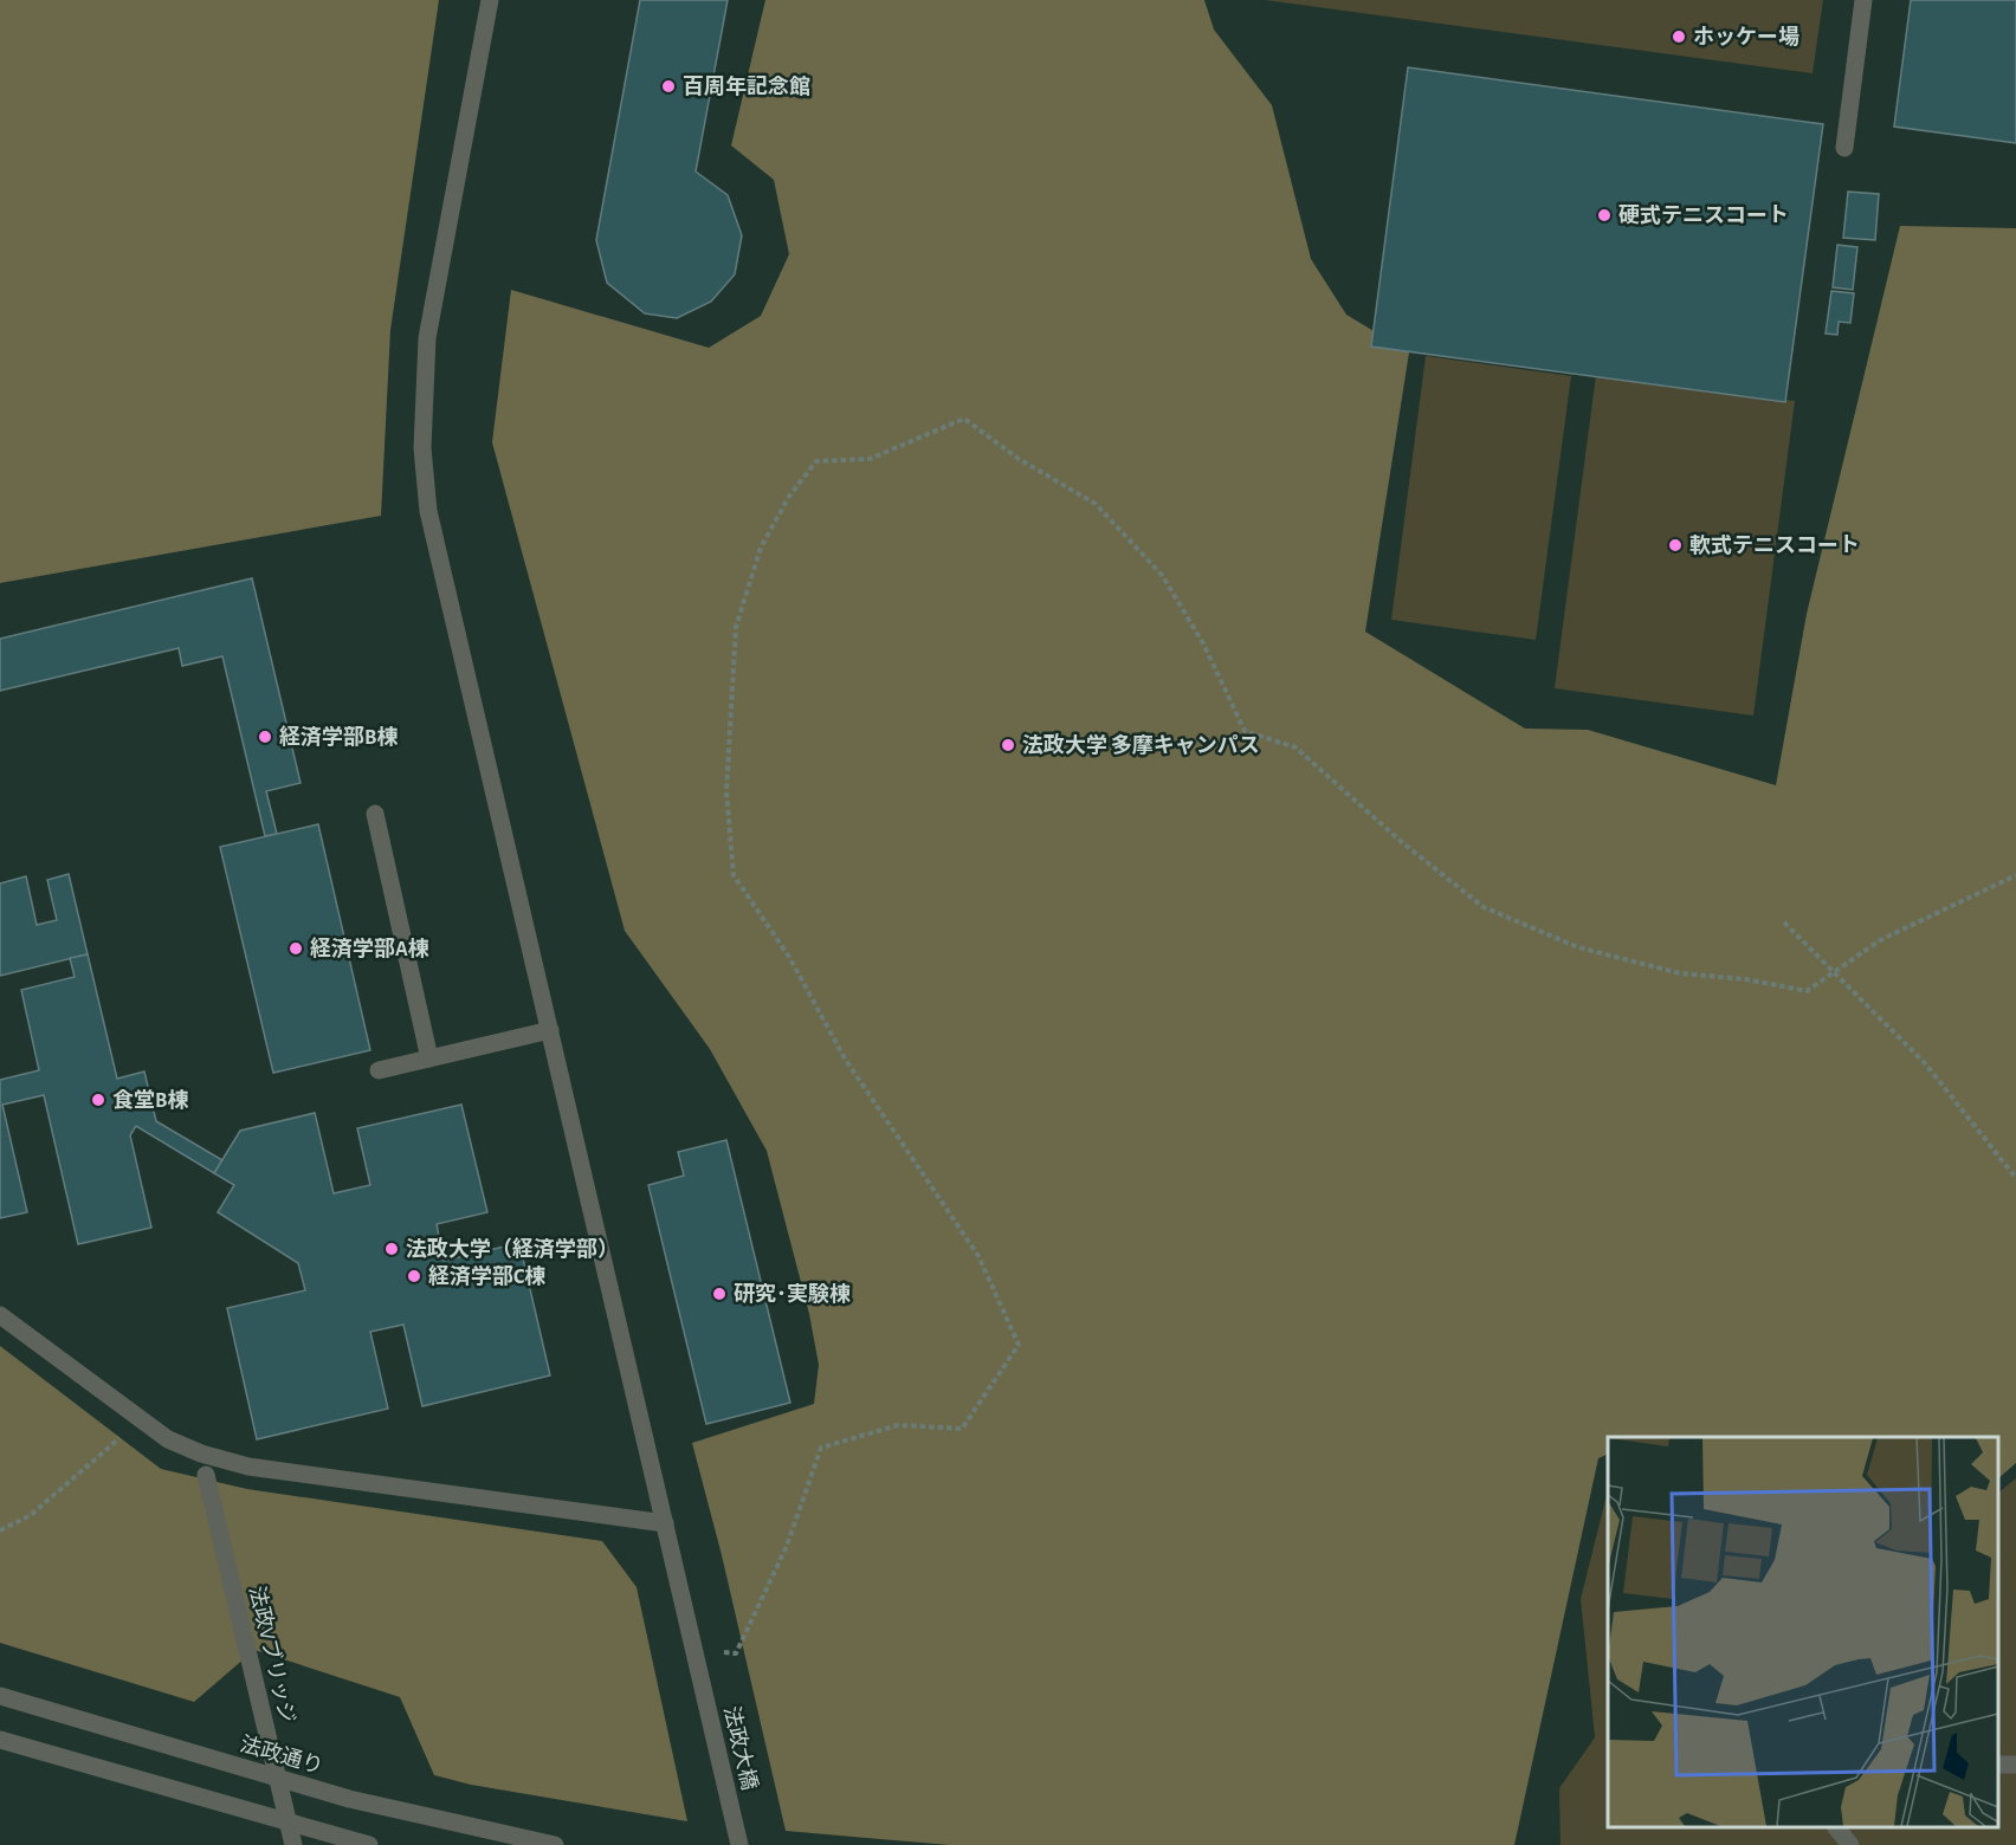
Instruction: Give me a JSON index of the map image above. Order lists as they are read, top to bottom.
{
  "streets": {
    "street": ["法政Vブリッジ", "法政大橋", "法政通り"]
  },
  "places": [
    "ホッケー場",
    "百周年記念館",
    "硬式テニスコート",
    "軟式テニスコート",
    "経済学部B棟",
    "法政大学 多摩キャンパス",
    "経済学部A棟",
    "食堂B棟",
    "法政大学（経済学部）",
    "経済学部C棟",
    "研究･実験棟"
  ]
}
